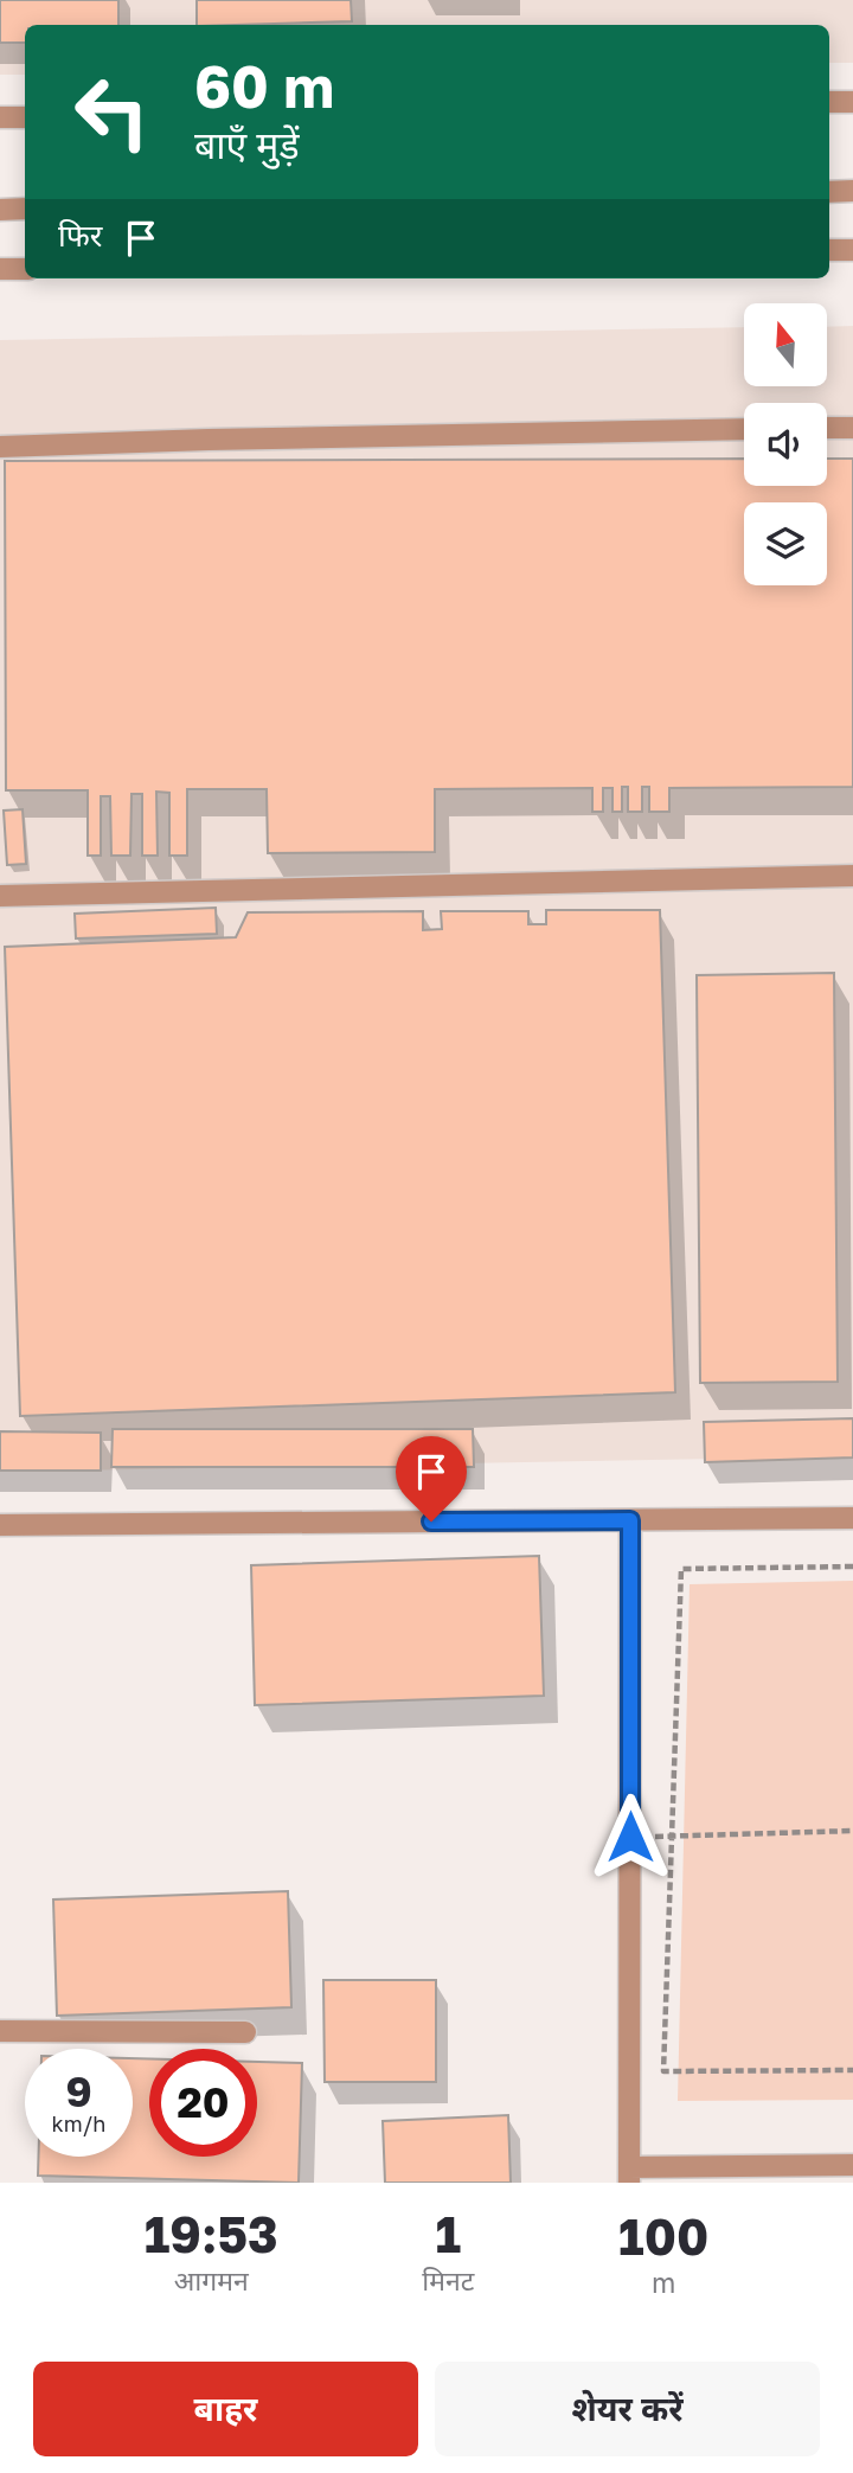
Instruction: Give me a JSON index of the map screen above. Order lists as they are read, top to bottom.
{
  "north": "top",
  "page": {
    "turn": ["60 m", "बाएँ मुड़ें"],
    "then": "फिर",
    "speed": "9 km/h",
    "limit": "20",
    "eta": [
      "19:53",
      "आगमन",
      "1",
      "मिनट",
      "100",
      "m"
    ],
    "buttons": ["बाहर", "शेयर करें"]
  }
}
